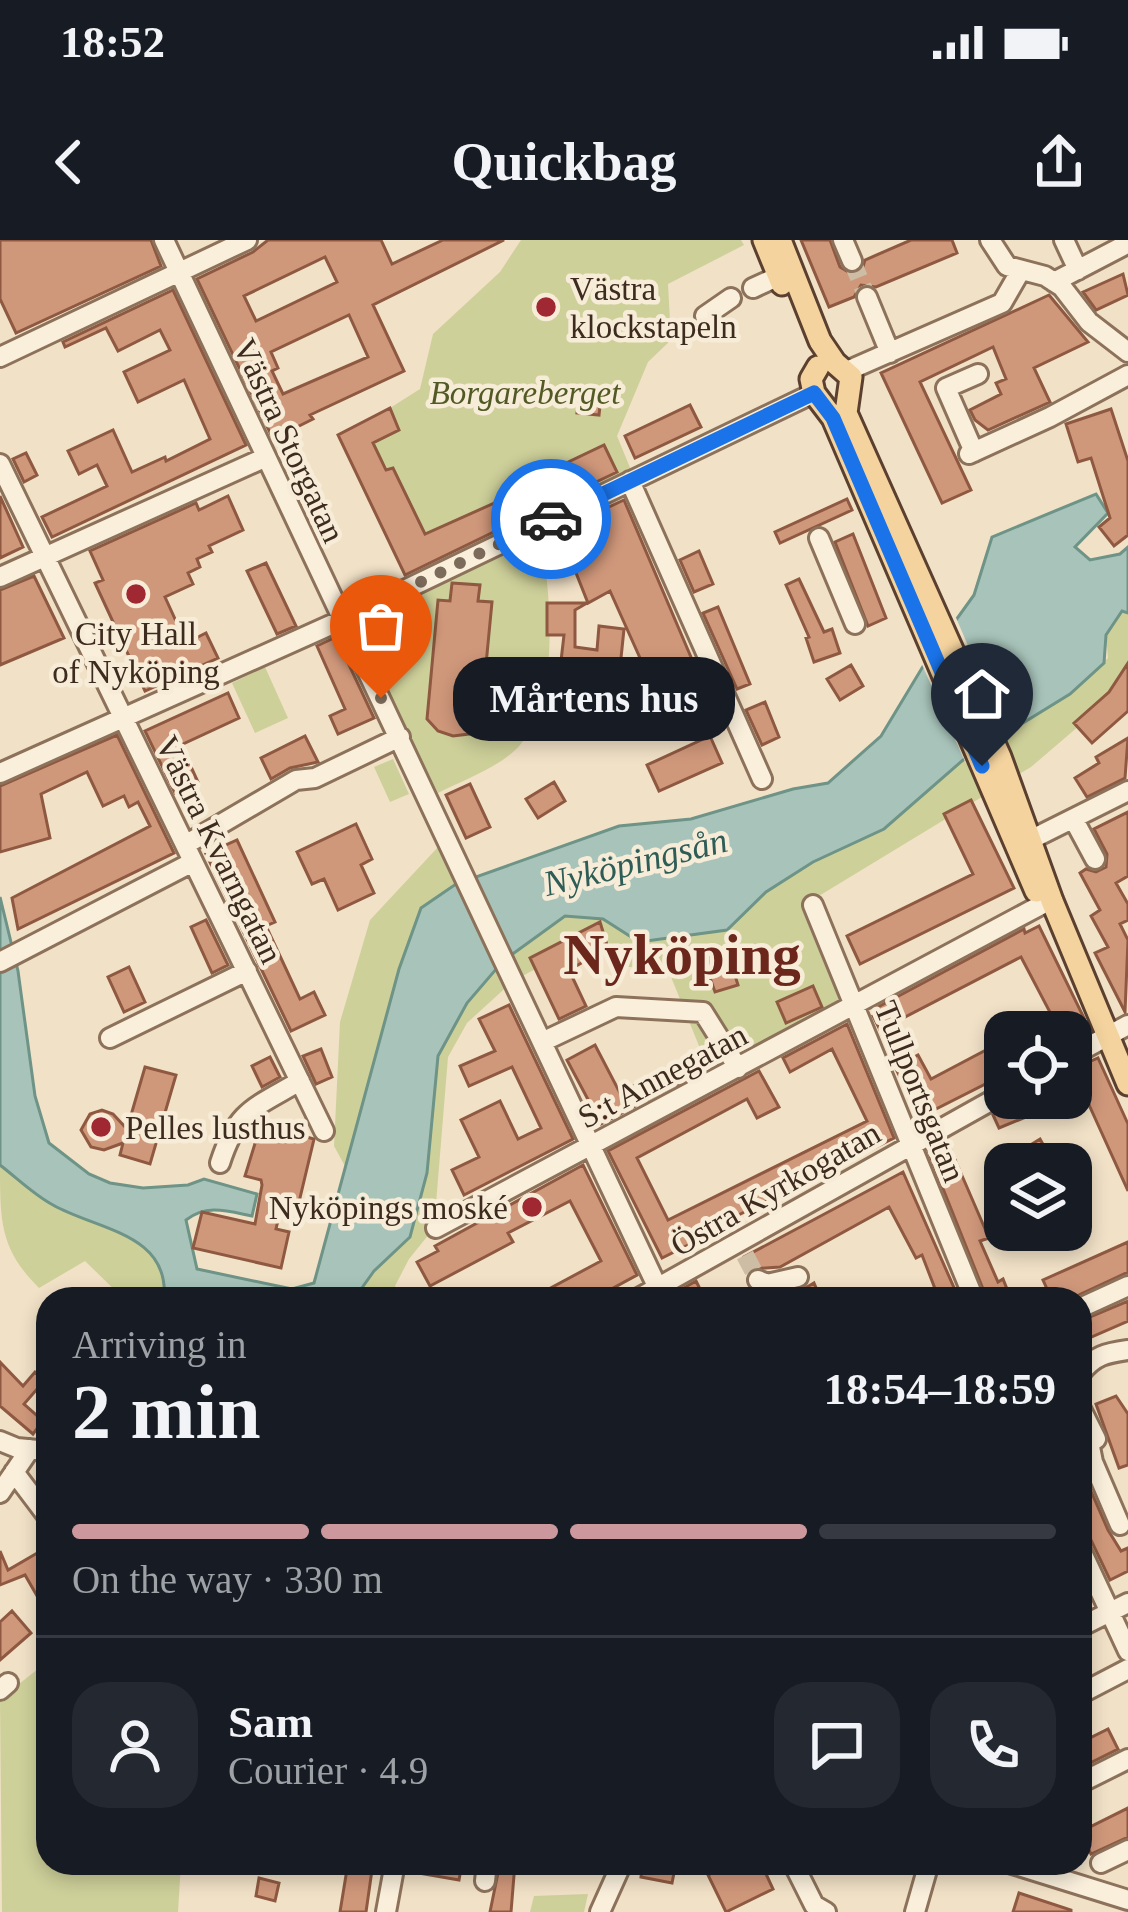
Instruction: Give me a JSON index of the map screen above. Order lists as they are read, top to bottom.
{
  "streets": {
    "street": [
      "Västra Storgatan",
      "Västra Kvarngatan",
      "S:t Annegatan",
      "Tullportsgatan",
      "Östra Kyrkogatan"
    ]
  },
  "crossings": [
    ["Västra Storgatan", "S:t Annegatan"],
    ["S:t Annegatan", "Tullportsgatan"],
    ["Tullportsgatan", "Östra Kyrkogatan"]
  ],
  "districts": ["Nyköping"],
  "water": ["Nyköpingsån"],
  "parks": ["Borgareberget"],
  "places": [
    "Västra klockstapeln",
    "City Hall of Nyköping",
    "Mårtens hus",
    "Pelles lusthus",
    "Nyköpings moské"
  ],
  "page": {
    "status": "18:52",
    "header": "Quickbag",
    "bubble": "Mårtens hus",
    "heading": ["2 min", "Arriving in", "18:54–18:59"],
    "panel": ["Sam", "Courier · 4.9"],
    "bar": "On the way · 330 m"
  }
}
